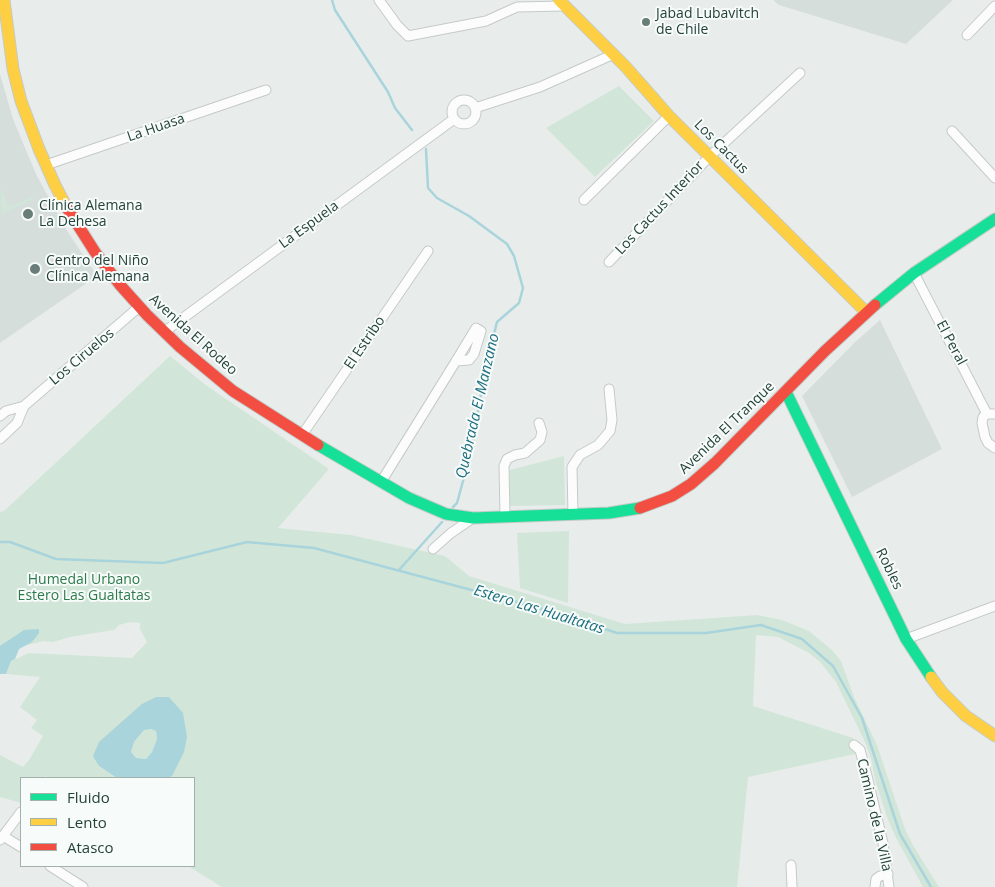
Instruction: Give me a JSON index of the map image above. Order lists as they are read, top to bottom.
{
  "streets": {
    "street": [
      "La Huasa",
      "Los Cactus",
      "Los Cactus Interior",
      "La Espuela",
      "Avenida El Rodeo",
      "El Estribo",
      "El Peral",
      "Los Ciruelos",
      "Avenida El Tranque",
      "Robles",
      "Camino de la Villa"
    ]
  },
  "crossings": [
    ["La Huasa", "Avenida El Rodeo"],
    ["Los Cactus", "Los Cactus Interior"],
    ["Los Cactus", "Avenida El Tranque"],
    ["La Espuela", "Avenida El Rodeo"],
    ["Avenida El Rodeo", "El Estribo"],
    ["Avenida El Rodeo", "Los Ciruelos"],
    ["Avenida El Rodeo", "Avenida El Tranque"],
    ["El Peral", "Avenida El Tranque"],
    ["Avenida El Tranque", "Robles"]
  ],
  "water": ["Quebrada El Manzano", "Estero Las Hualtatas"],
  "parks": ["Humedal Urbano Estero Las Gualtatas"],
  "places": ["Jabad Lubavitch de Chile", "Clínica Alemana La Dehesa", "Centro del Niño Clínica Alemana"],
  "legend": ["Fluido", "Lento", "Atasco"]
}
